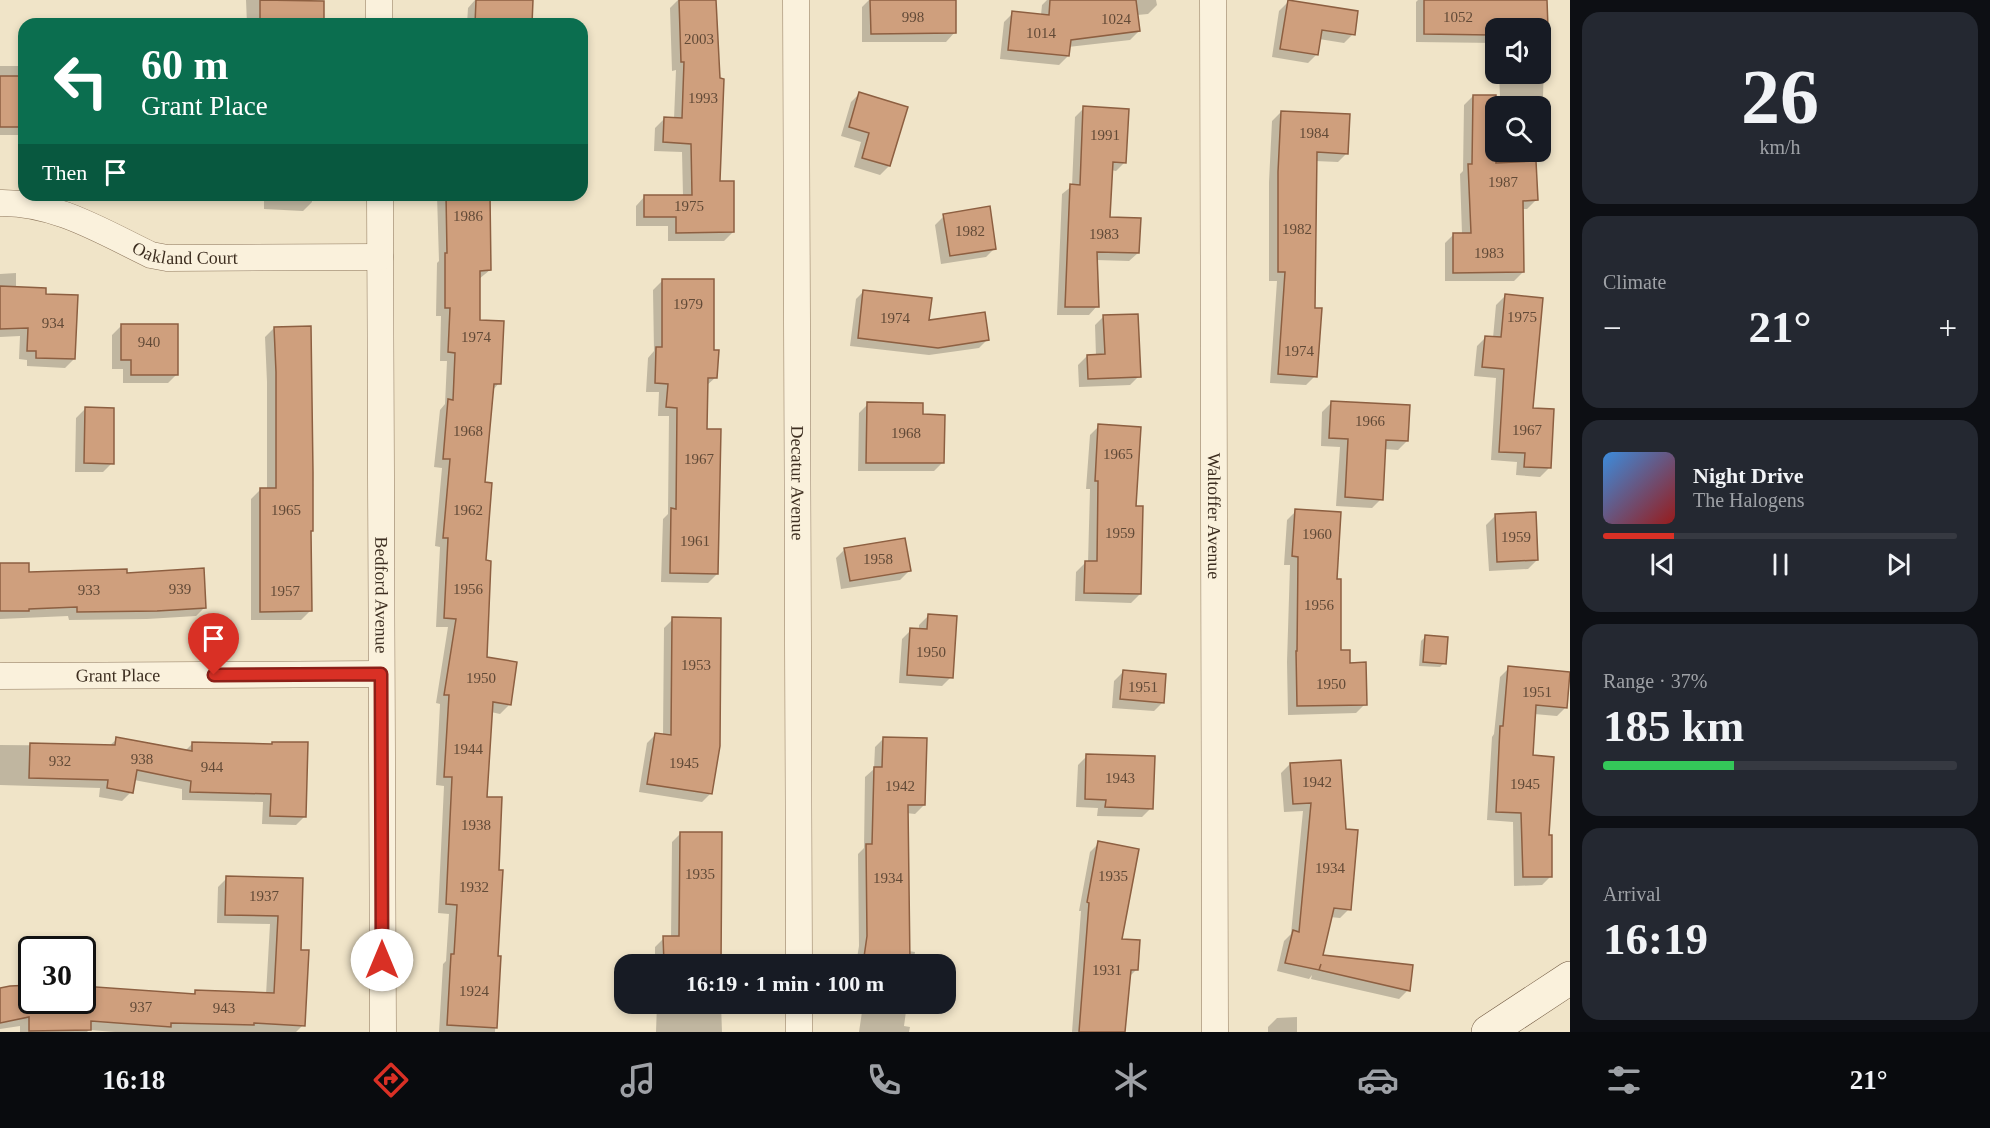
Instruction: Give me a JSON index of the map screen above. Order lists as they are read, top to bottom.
{
  "streets": {
    "street": [
      "Oakland Court",
      "Decatur Avenue",
      "Waltoffer Avenue",
      "Bedford Avenue",
      "Grant Place"
    ]
  },
  "crossings": [
    ["Oakland Court", "Bedford Avenue"],
    ["Bedford Avenue", "Grant Place"]
  ],
  "house_numbers": [
    "998",
    "1052",
    "1024",
    "1014",
    "2003",
    "1993",
    "1984",
    "1991",
    "1987",
    "1975",
    "1986",
    "1982",
    "1982",
    "1983",
    "1983",
    "1979",
    "1975",
    "1974",
    "934",
    "1974",
    "940",
    "1974",
    "1966",
    "1967",
    "1968",
    "1968",
    "1965",
    "1967",
    "1965",
    "1962",
    "1959",
    "1960",
    "1959",
    "1961",
    "1958",
    "939",
    "1956",
    "933",
    "1957",
    "1956",
    "1950",
    "1953",
    "1950",
    "1950",
    "1951",
    "1951",
    "1944",
    "938",
    "932",
    "1945",
    "944",
    "1943",
    "1942",
    "1945",
    "1942",
    "1938",
    "1934",
    "1935",
    "1935",
    "1934",
    "1932",
    "1937",
    "1931",
    "1924",
    "937",
    "943"
  ],
  "page": {
    "tile": [
      ["26", "km/h"],
      "Climate",
      ["Range · 37%", "185 km"],
      ["Arrival", "16:19"]
    ],
    "turn": ["60 m", "Grant Place"],
    "then": "Then",
    "heat": ["−", "21°", "+"],
    "song": ["Night Drive", "The Halogens"],
    "limit": "30",
    "trip": "16:19 · 1 min · 100 m",
    "tabs": ["16:18", "21°"]
  }
}
